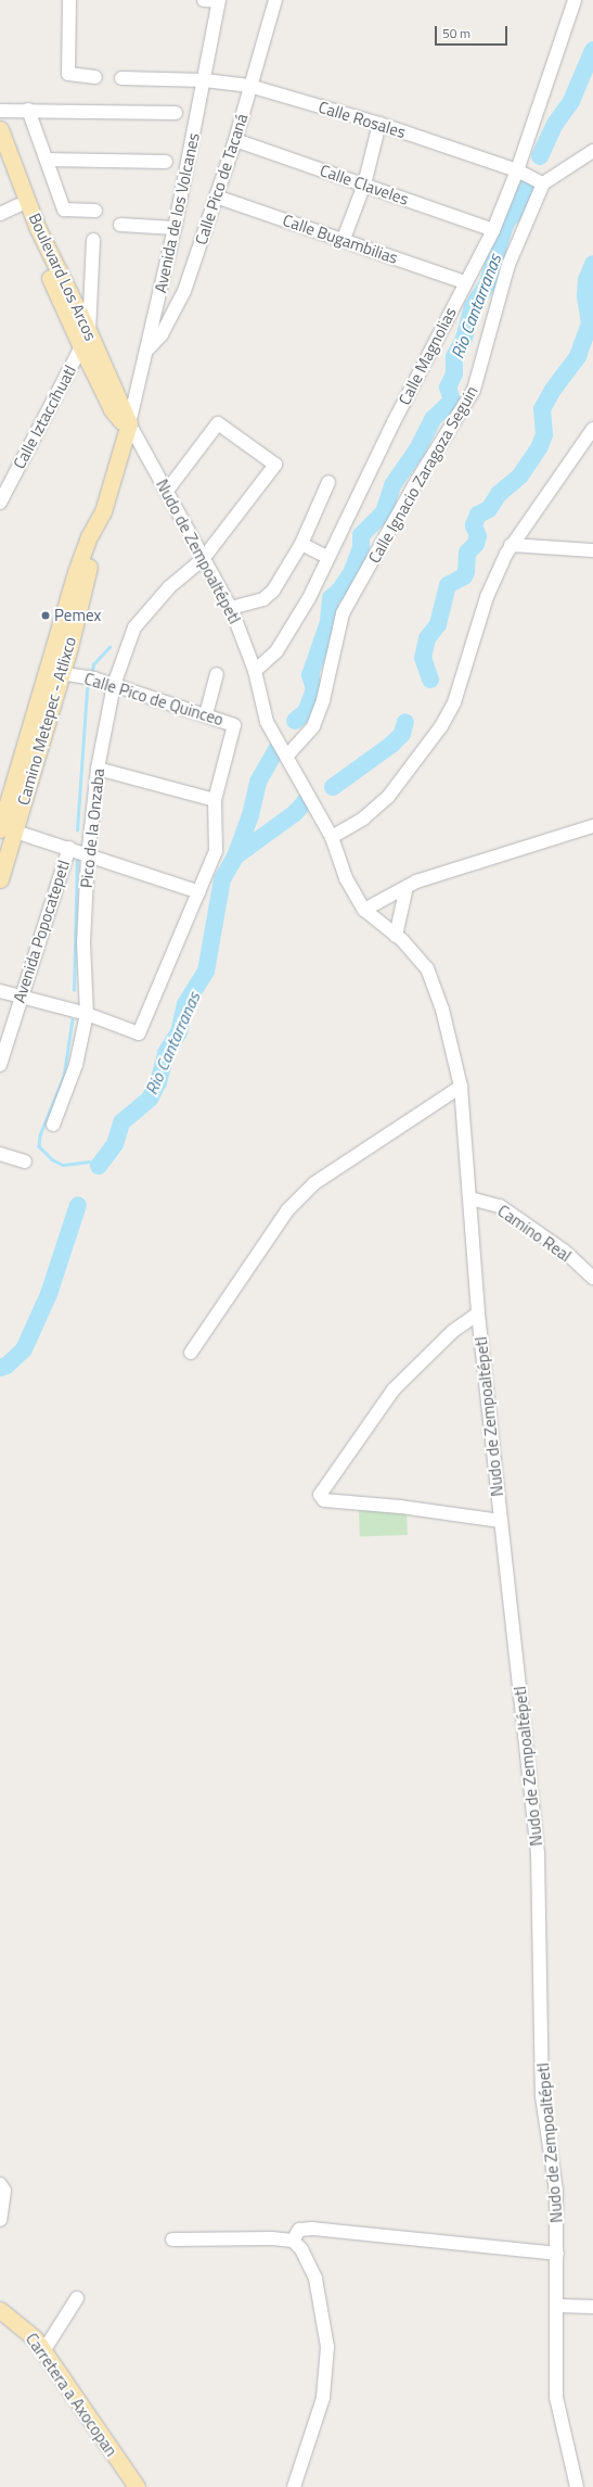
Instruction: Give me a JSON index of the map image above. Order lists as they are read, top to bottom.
{
  "streets": {
    "main road": ["Boulevard Los Arcos", "Camino Metepec - Atlixco", "Carretera a Axocopan"],
    "street": [
      "Calle Rosales",
      "Calle Pico de Tacaná",
      "Calle Claveles",
      "Avenida de los Volcanes",
      "Calle Bugambilias",
      "Calle Magnolias",
      "Calle Iztaccíhuatl",
      "Calle Ignacio Zaragoza Seguin",
      "Nudo de Zempoaltépetl",
      "Calle Pico de Quinceo",
      "Pico de la Onzaba",
      "Avenida Popocatepetl",
      "Camino Real"
    ]
  },
  "crossings": [
    ["Calle Rosales", "Calle Pico de Tacaná"],
    ["Calle Rosales", "Avenida de los Volcanes"],
    ["Calle Rosales", "Calle Magnolias"],
    ["Calle Rosales", "Calle Ignacio Zaragoza Seguin"],
    ["Calle Pico de Tacaná", "Calle Claveles"],
    ["Calle Pico de Tacaná", "Avenida de los Volcanes"],
    ["Calle Pico de Tacaná", "Calle Bugambilias"],
    ["Calle Claveles", "Calle Magnolias"],
    ["Avenida de los Volcanes", "Boulevard Los Arcos"],
    ["Avenida de los Volcanes", "Nudo de Zempoaltépetl"],
    ["Avenida de los Volcanes", "Camino Metepec - Atlixco"],
    ["Calle Bugambilias", "Calle Magnolias"],
    ["Boulevard Los Arcos", "Calle Iztaccíhuatl"],
    ["Boulevard Los Arcos", "Nudo de Zempoaltépetl"],
    ["Boulevard Los Arcos", "Camino Metepec - Atlixco"],
    ["Calle Magnolias", "Nudo de Zempoaltépetl"],
    ["Calle Ignacio Zaragoza Seguin", "Nudo de Zempoaltépetl"],
    ["Nudo de Zempoaltépetl", "Camino Metepec - Atlixco"],
    ["Nudo de Zempoaltépetl", "Pico de la Onzaba"],
    ["Nudo de Zempoaltépetl", "Camino Real"],
    ["Calle Pico de Quinceo", "Camino Metepec - Atlixco"],
    ["Calle Pico de Quinceo", "Pico de la Onzaba"]
  ],
  "water": ["Rio Cantarranas"],
  "places": ["Pemex"],
  "scale_bar": "50 m"
}
